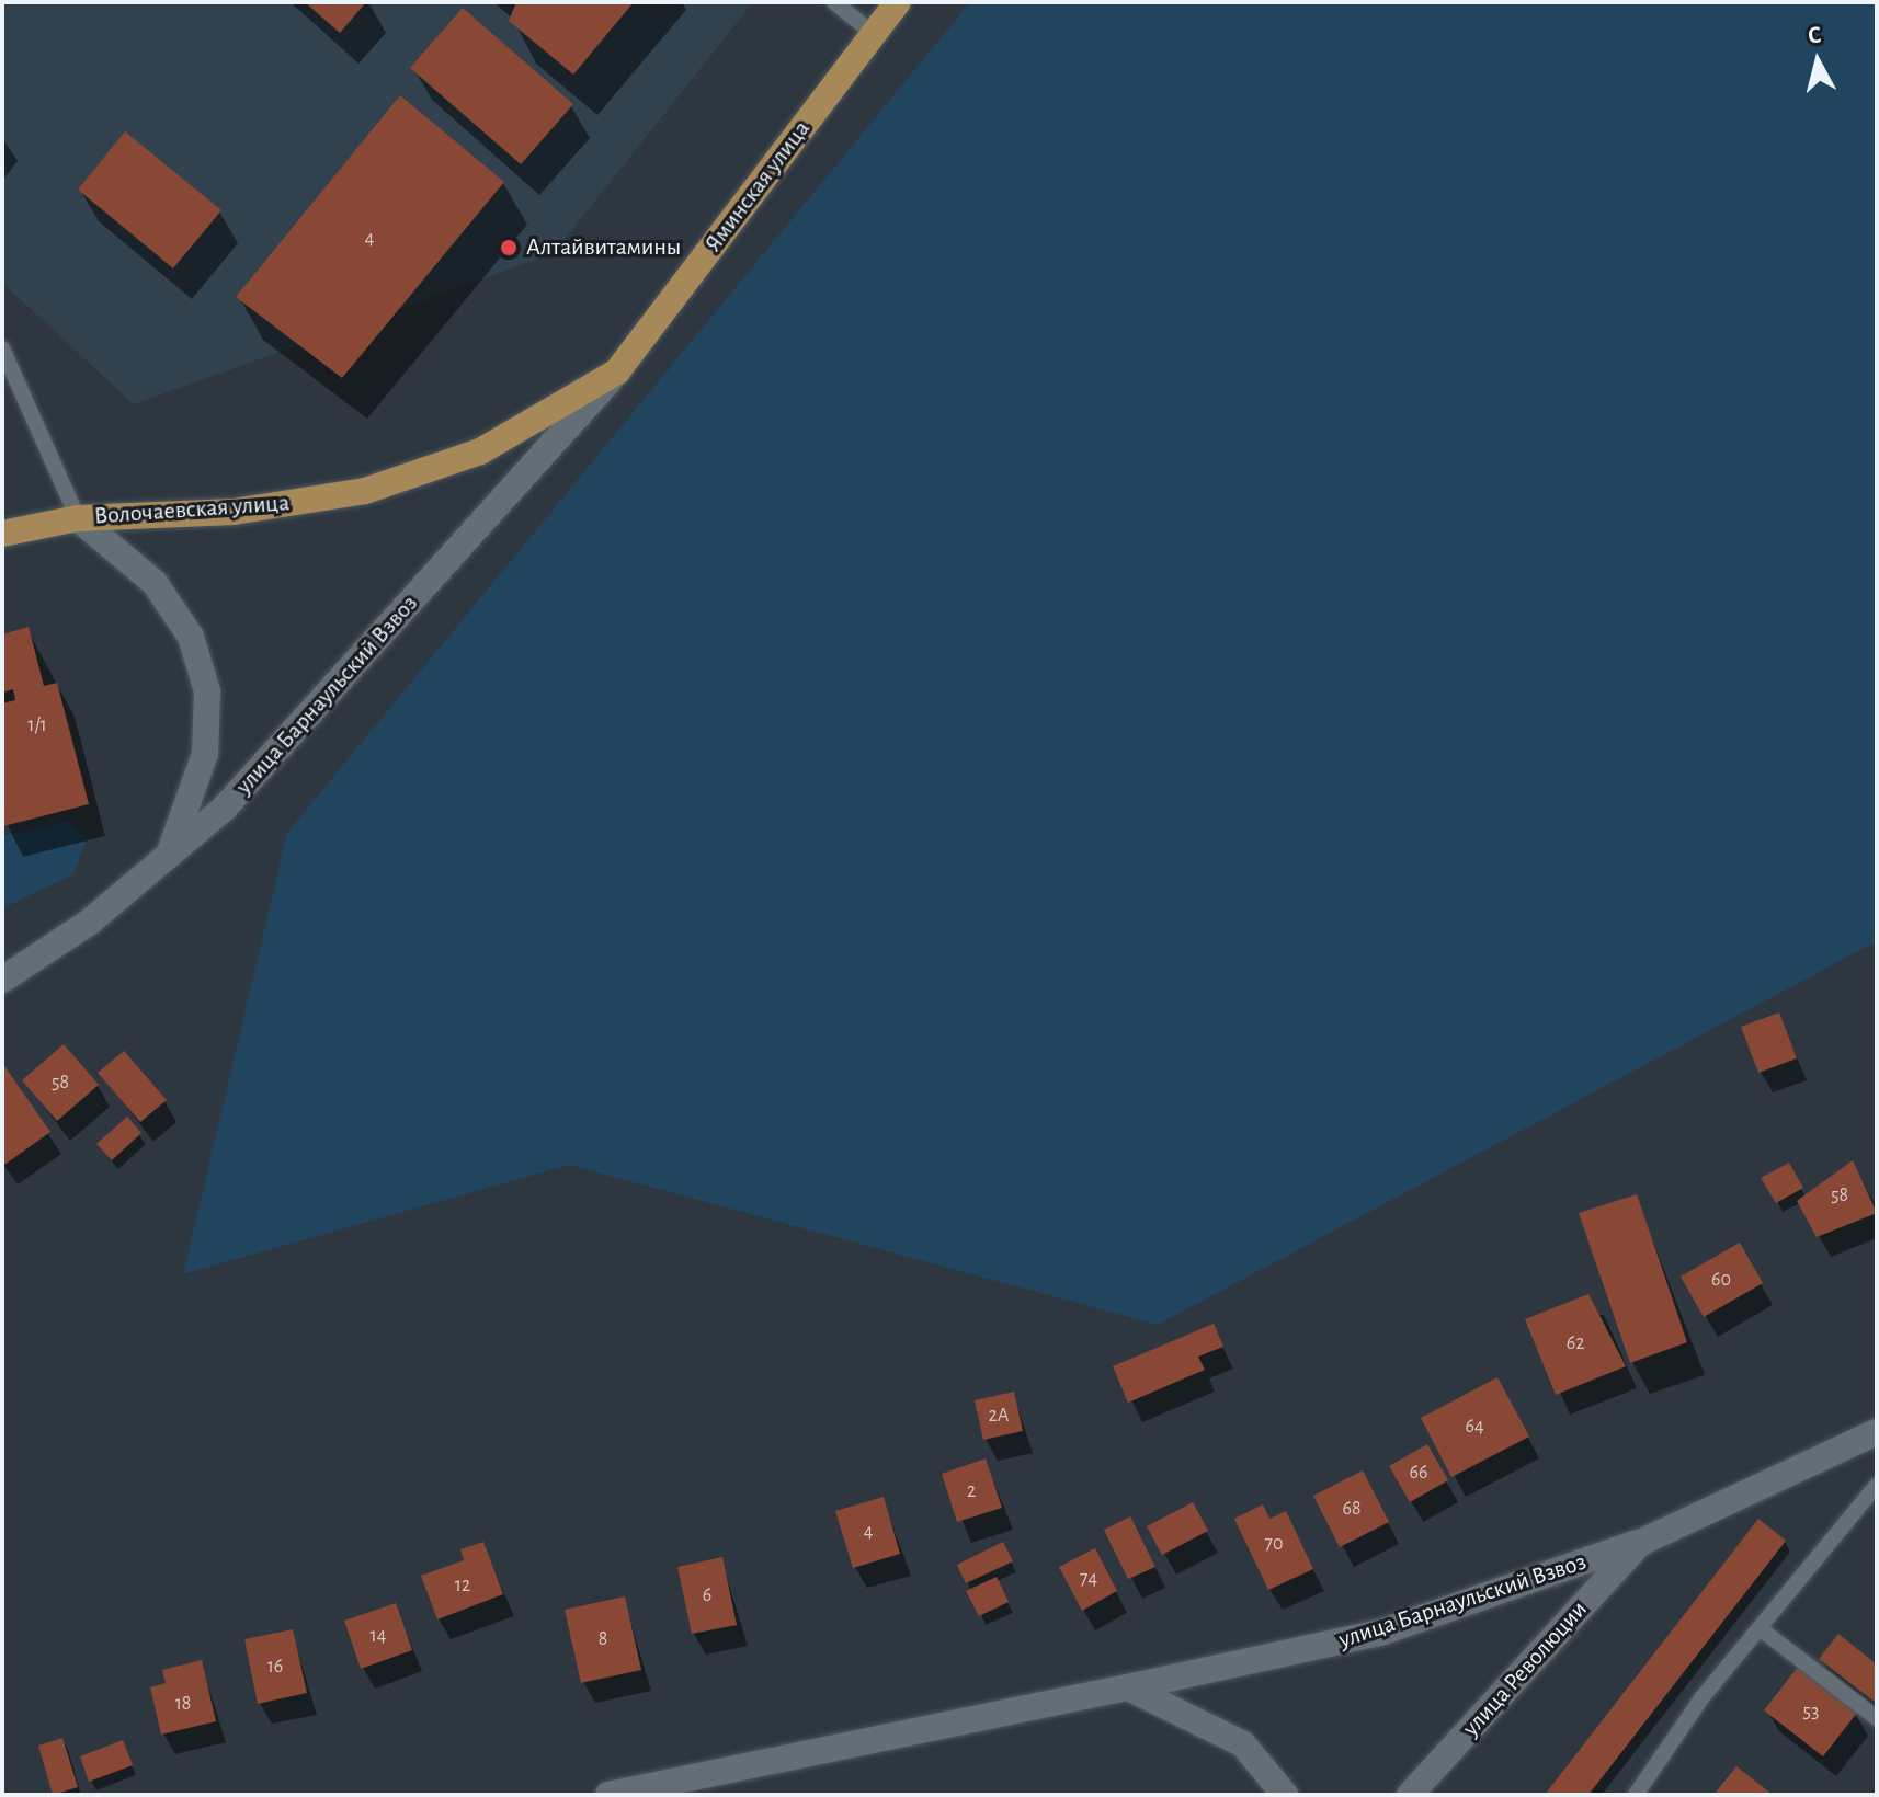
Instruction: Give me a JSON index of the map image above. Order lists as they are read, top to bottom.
{
  "streets": {
    "main road": [
      "Яминская улица",
      "Волочаевская улица",
      "улица Барнаульский Взвоз",
      "улица Революции"
    ]
  },
  "crossings": [
    ["Яминская улица", "Волочаевская улица"],
    ["Яминская улица", "улица Барнаульский Взвоз"],
    ["Волочаевская улица", "улица Барнаульский Взвоз"],
    ["улица Барнаульский Взвоз", "улица Революции"]
  ],
  "places": ["Алтайвитамины"],
  "house_numbers": [
    "4",
    "1/1",
    "58",
    "58",
    "60",
    "62",
    "2А",
    "64",
    "66",
    "2",
    "68",
    "4",
    "70",
    "74",
    "12",
    "6",
    "14",
    "8",
    "16",
    "18",
    "53"
  ],
  "north": "top"
}
